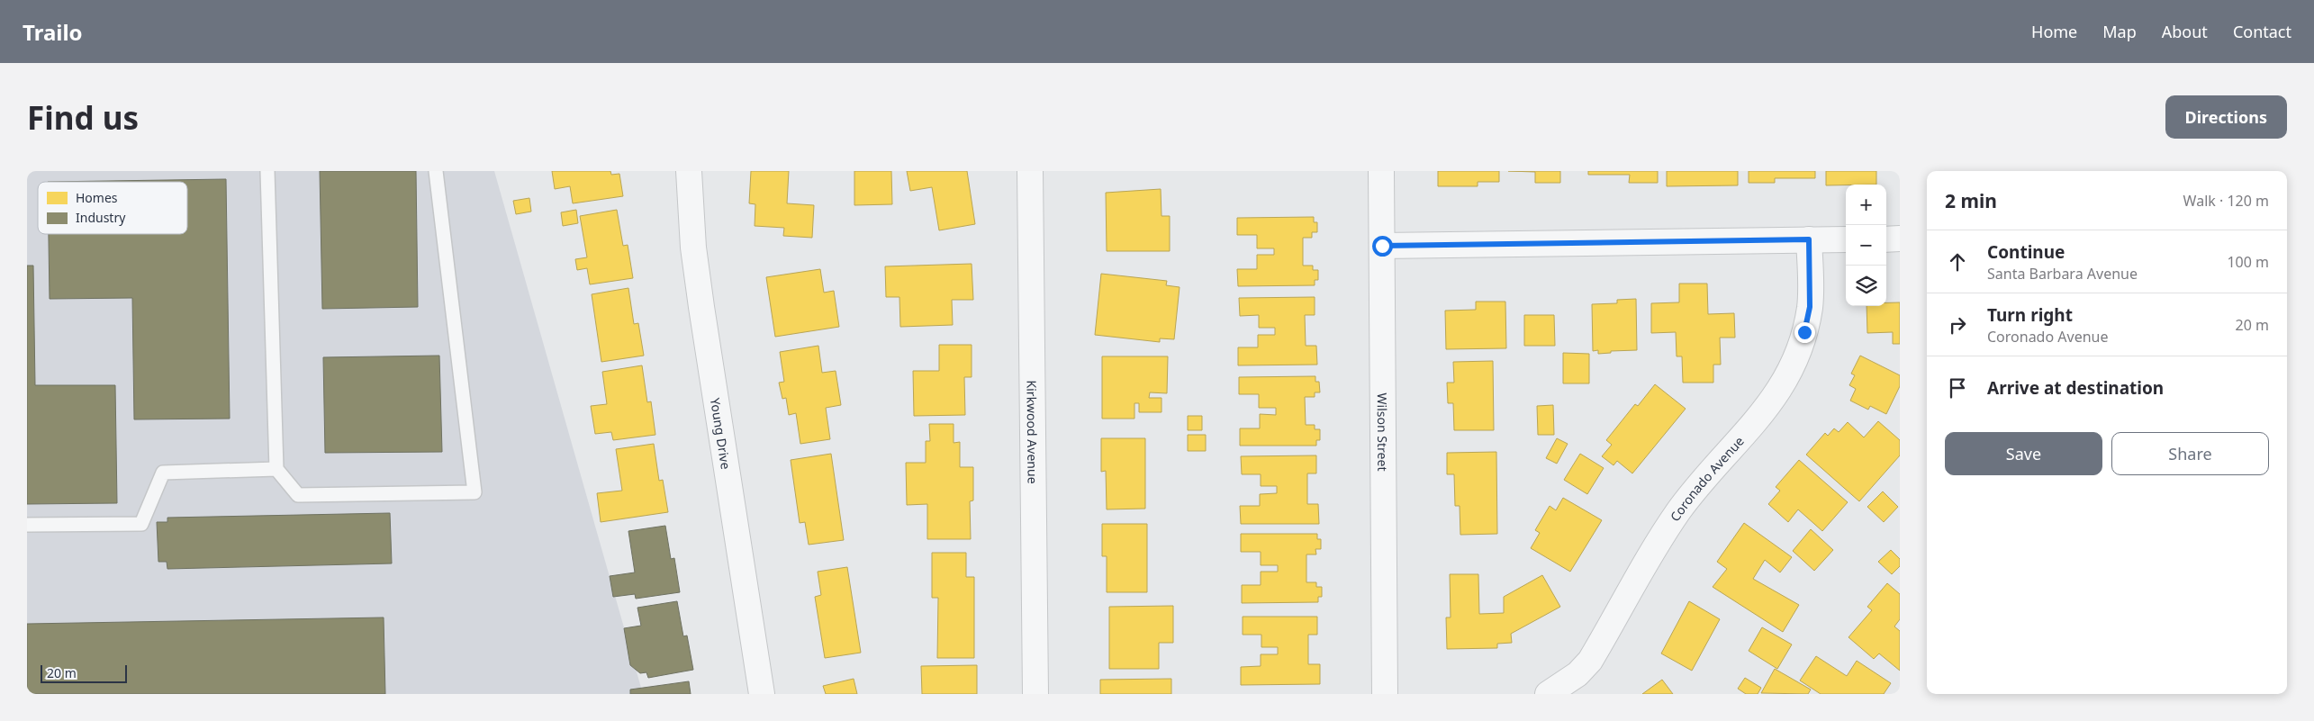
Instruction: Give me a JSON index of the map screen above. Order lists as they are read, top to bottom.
{
  "streets": {
    "street": [
      "Kirkwood Avenue",
      "Wilson Street",
      "Young Drive",
      "Coronado Avenue"
    ]
  },
  "legend": ["Homes", "Industry"],
  "scale_bar": "20 m",
  "page": {
    "header": "Trailo",
    "nav": [
      "Home",
      "Map",
      "About",
      "Contact"
    ],
    "buttons": [
      "Directions",
      ["Save", "Share"]
    ],
    "title": "Find us",
    "heading": ["2 min", "Walk · 120 m"],
    "map_buttons": ["+", "−"],
    "list": [
      ["Continue", "Santa Barbara Avenue", "100 m"],
      ["Turn right", "Coronado Avenue", "20 m"],
      "Arrive at destination"
    ],
    "scale": "20 m"
  }
}
